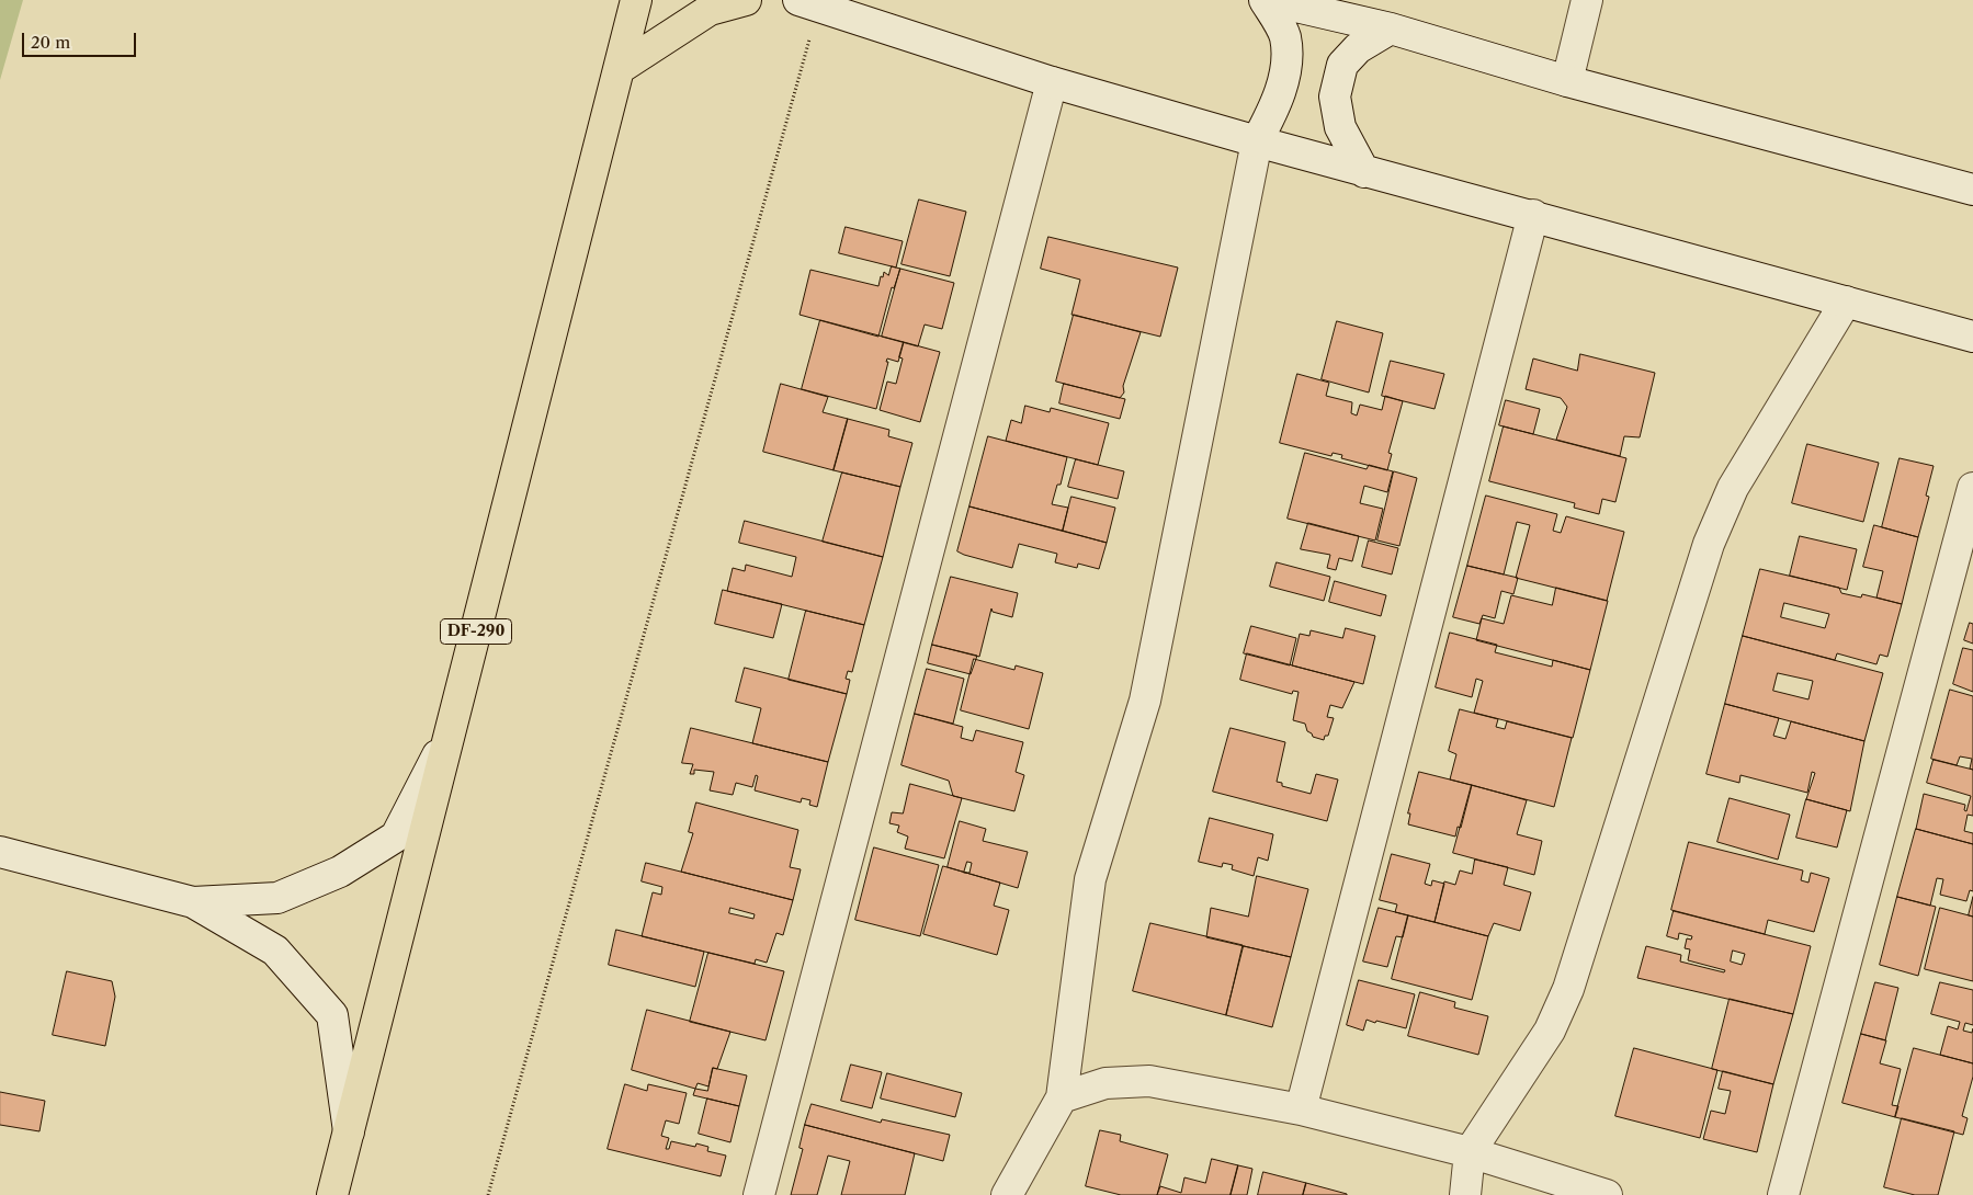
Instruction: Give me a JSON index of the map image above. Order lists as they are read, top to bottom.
{
  "streets": {
    "highway": ["DF-290"]
  },
  "scale_bar": "20 m"
}
